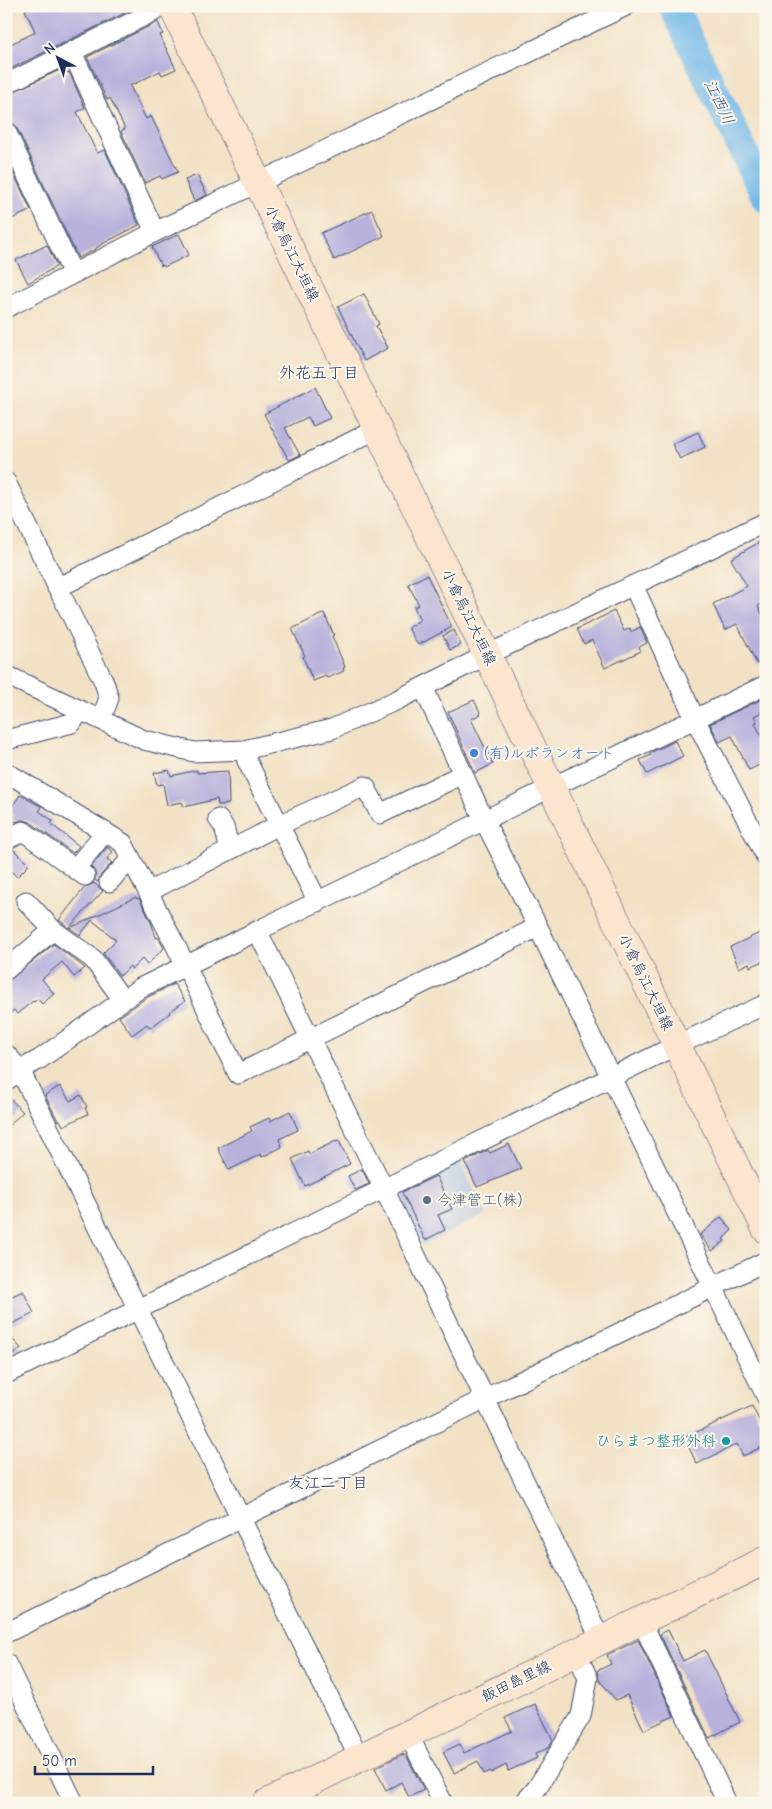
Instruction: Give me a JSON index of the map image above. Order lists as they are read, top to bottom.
{
  "streets": {
    "main road": ["小倉烏江大垣線", "飯田島里線"]
  },
  "districts": ["外花五丁目", "友江二丁目"],
  "water": ["江西川"],
  "places": ["(有)ルボランオート", "今津管工(株)", "ひらまつ整形外科"],
  "scale_bar": "50 m",
  "north": "top left"
}
